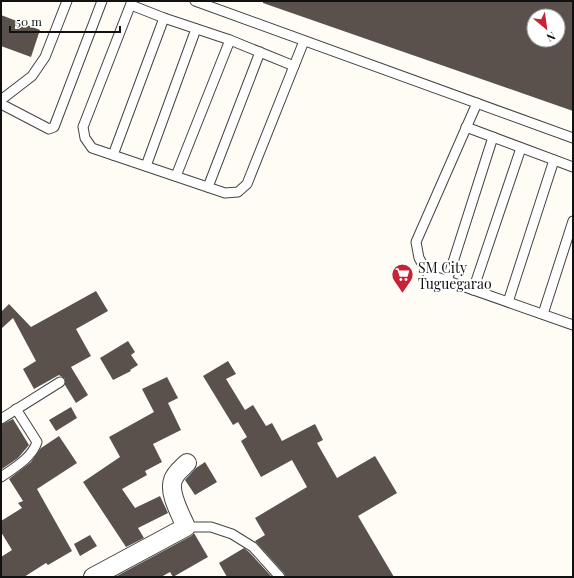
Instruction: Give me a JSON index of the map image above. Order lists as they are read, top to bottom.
{
  "places": {
    "supermarket": ["SM City Tuguegarao"]
  },
  "scale_bar": "50 m",
  "north": "bottom right"
}
